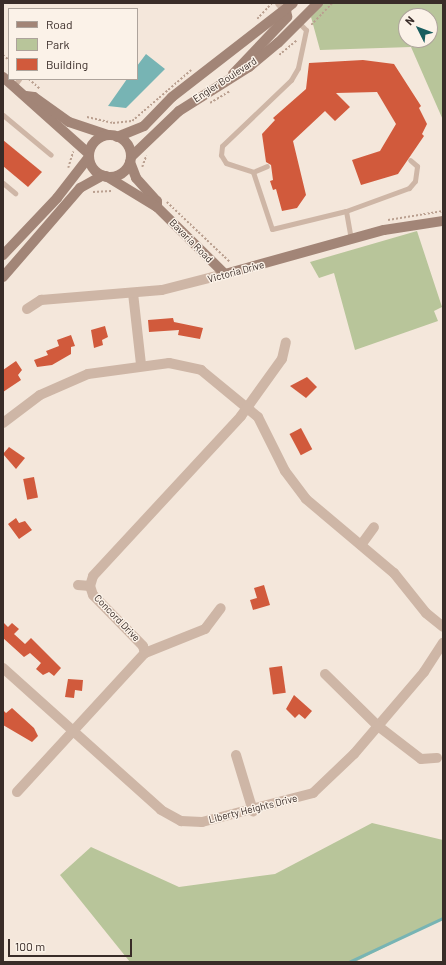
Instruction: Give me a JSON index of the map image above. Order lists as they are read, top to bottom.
{
  "streets": {
    "main road": ["Engler Boulevard", "Bavaria Road", "Victoria Drive"],
    "street": ["Concord Drive", "Liberty Heights Drive"]
  },
  "crossings": [
    ["Engler Boulevard", "Bavaria Road"],
    ["Bavaria Road", "Victoria Drive"],
    ["Concord Drive", "Liberty Heights Drive"]
  ],
  "legend": ["Road", "Park", "Building"],
  "scale_bar": "100 m",
  "north": "top left"
}
